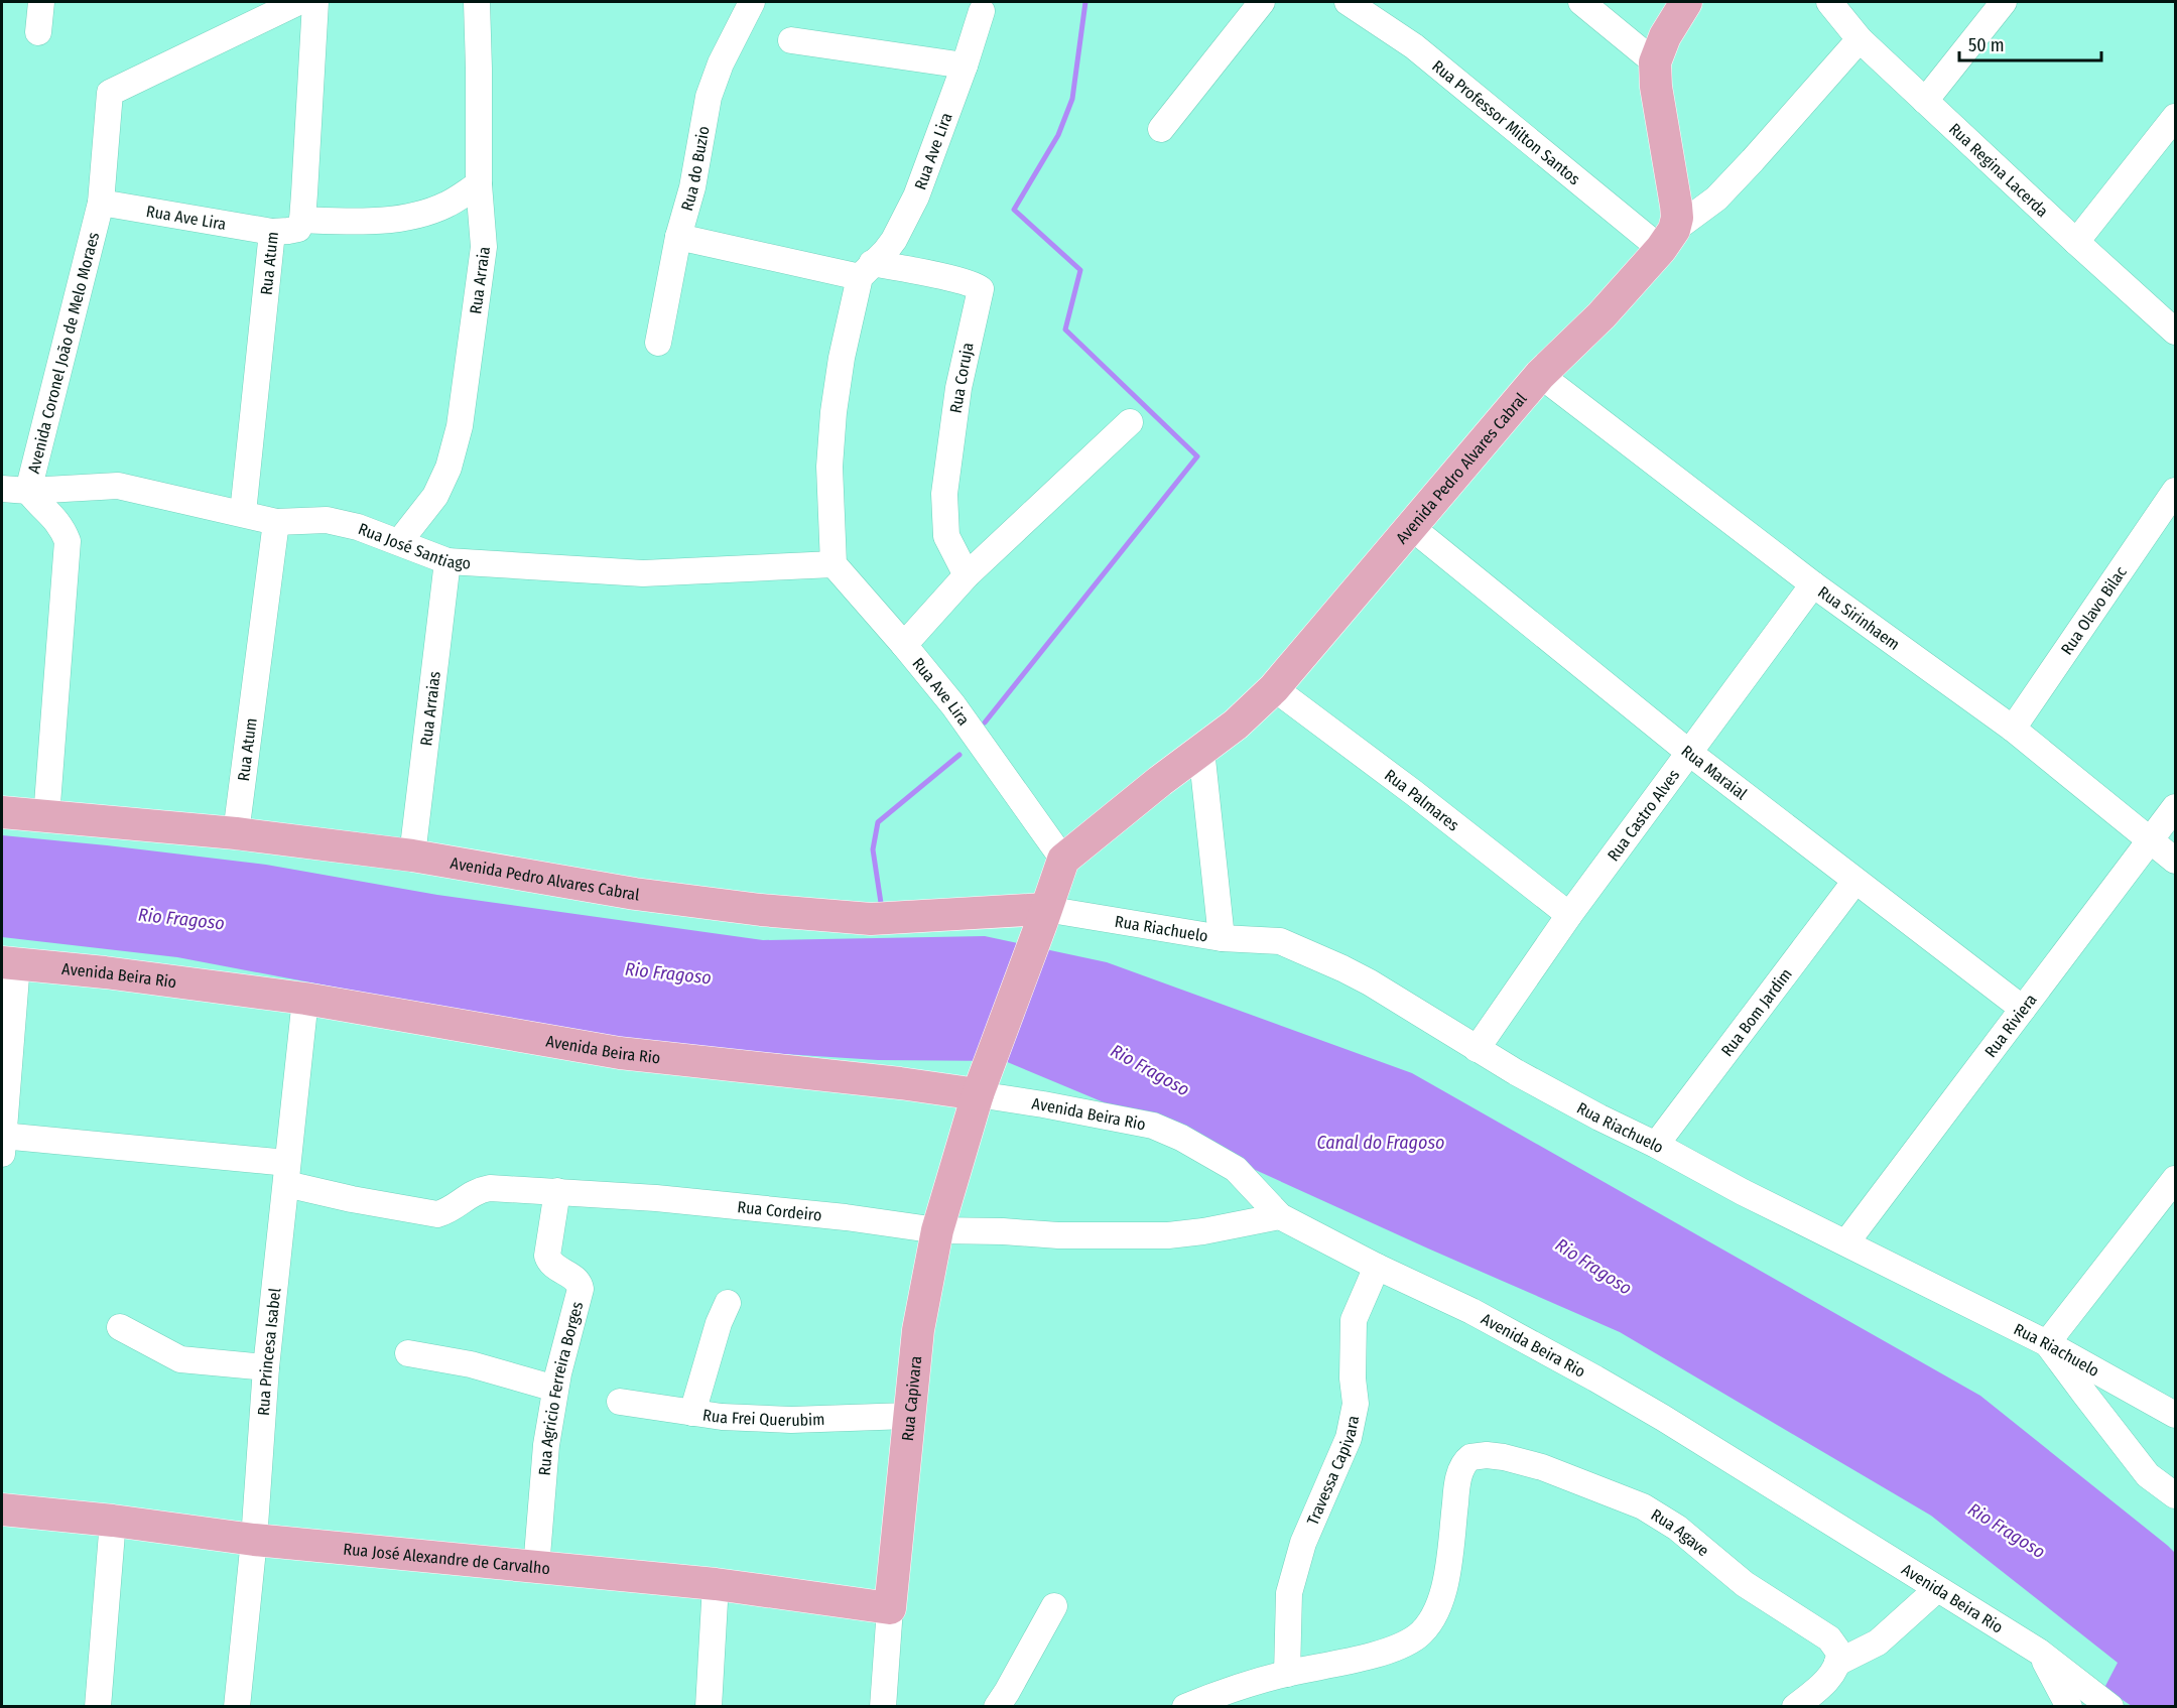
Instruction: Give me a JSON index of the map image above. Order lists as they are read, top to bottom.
{
  "streets": {
    "main road": [
      "Avenida Pedro Alvares Cabral",
      "Avenida Beira Rio",
      "Rua Capivara",
      "Rua José Alexandre de Carvalho"
    ],
    "street": [
      "Rua Professor Milton Santos",
      "Rua Ave Lira",
      "Rua do Buzio",
      "Rua Regina Lacerda",
      "Rua Atum",
      "Rua Arraia",
      "Avenida Coronel João de Melo Moraes",
      "Rua Coruja",
      "Rua José Santiago",
      "Rua Olavo Bilac",
      "Rua Sirinhaem",
      "Rua Arraias",
      "Rua Maraial",
      "Rua Palmares",
      "Rua Castro Alves",
      "Rua Riachuelo",
      "Rua Bom Jardim",
      "Rua Riviera",
      "Rua Cordeiro",
      "Rua Princesa Isabel",
      "Rua Agricio Ferreira Borges",
      "Rua Frei Querubim",
      "Travessa Capivara",
      "Rua Agave"
    ]
  },
  "crossings": [
    ["Rua Professor Milton Santos", "Avenida Pedro Alvares Cabral"],
    ["Rua Ave Lira", "Rua Atum"],
    ["Rua Ave Lira", "Avenida Coronel João de Melo Moraes"],
    ["Rua Ave Lira", "Rua Coruja"],
    ["Rua Ave Lira", "Avenida Pedro Alvares Cabral"],
    ["Rua Ave Lira", "Rua José Santiago"],
    ["Rua Atum", "Avenida Pedro Alvares Cabral"],
    ["Rua Atum", "Rua José Santiago"],
    ["Rua Arraia", "Rua José Santiago"],
    ["Avenida Coronel João de Melo Moraes", "Avenida Pedro Alvares Cabral"],
    ["Avenida Coronel João de Melo Moraes", "Rua José Santiago"],
    ["Avenida Pedro Alvares Cabral", "Rua Sirinhaem"],
    ["Avenida Pedro Alvares Cabral", "Rua Arraias"],
    ["Avenida Pedro Alvares Cabral", "Rua Maraial"],
    ["Avenida Pedro Alvares Cabral", "Rua Palmares"],
    ["Avenida Pedro Alvares Cabral", "Rua Riachuelo"],
    ["Rua José Santiago", "Rua Arraias"],
    ["Rua Olavo Bilac", "Rua Sirinhaem"],
    ["Rua Sirinhaem", "Rua Castro Alves"],
    ["Rua Sirinhaem", "Rua Riviera"],
    ["Rua Maraial", "Rua Castro Alves"],
    ["Rua Maraial", "Rua Bom Jardim"],
    ["Rua Maraial", "Rua Riviera"],
    ["Rua Palmares", "Rua Castro Alves"],
    ["Rua Castro Alves", "Rua Riachuelo"],
    ["Rua Riachuelo", "Rua Bom Jardim"],
    ["Rua Riachuelo", "Rua Riviera"],
    ["Avenida Beira Rio", "Rua Cordeiro"],
    ["Avenida Beira Rio", "Rua Princesa Isabel"],
    ["Avenida Beira Rio", "Rua Capivara"],
    ["Avenida Beira Rio", "Travessa Capivara"],
    ["Rua Cordeiro", "Rua Princesa Isabel"],
    ["Rua Cordeiro", "Rua Agricio Ferreira Borges"],
    ["Rua Cordeiro", "Rua Capivara"],
    ["Rua Princesa Isabel", "Rua José Alexandre de Carvalho"],
    ["Rua Agricio Ferreira Borges", "Rua José Alexandre de Carvalho"],
    ["Rua Capivara", "Rua Frei Querubim"],
    ["Rua Capivara", "Rua José Alexandre de Carvalho"],
    ["Travessa Capivara", "Rua Agave"]
  ],
  "water": ["Rio Fragoso", "Canal do Fragoso"],
  "scale_bar": "50 m"
}
